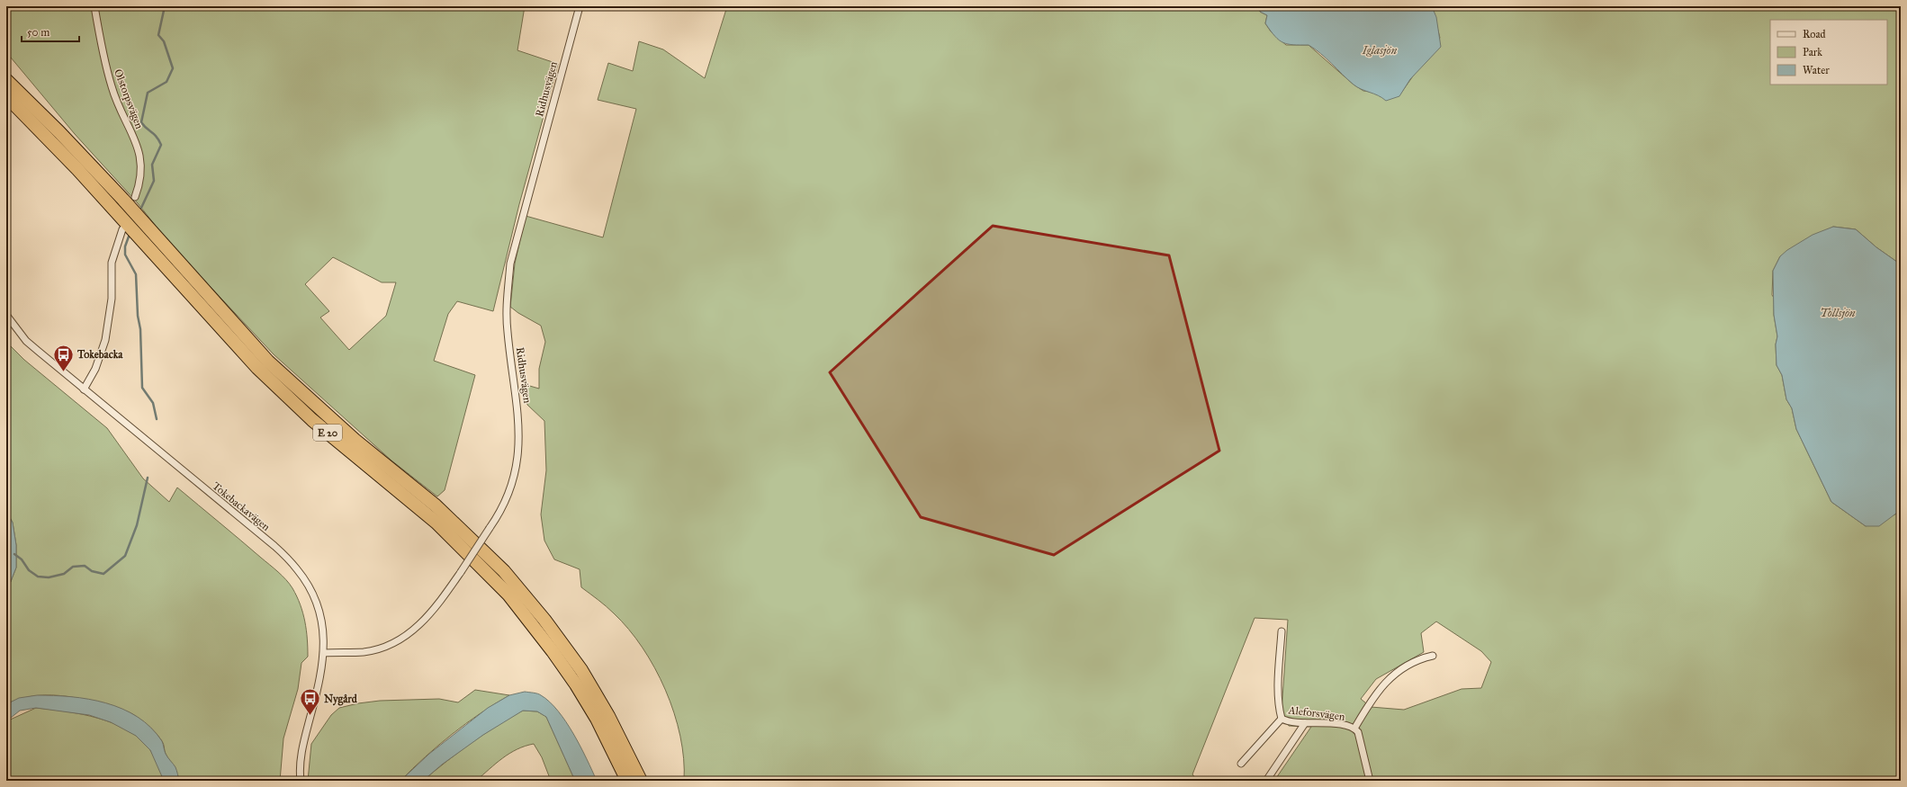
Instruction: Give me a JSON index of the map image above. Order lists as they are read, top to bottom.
{
  "streets": {
    "highway": ["E 20"],
    "street": [
      "Ridhusvägen",
      "Olstorpsvägen",
      "Tokebackavägen",
      "Aleforsvägen"
    ]
  },
  "crossings": [
    ["Ridhusvägen", "Tokebackavägen"]
  ],
  "water": ["Iglasjön", "Tollsjön"],
  "places": {
    "bus stop": ["Tokebacka", "Nygård"]
  },
  "legend": ["Road", "Park", "Water"],
  "scale_bar": "50 m"
}
